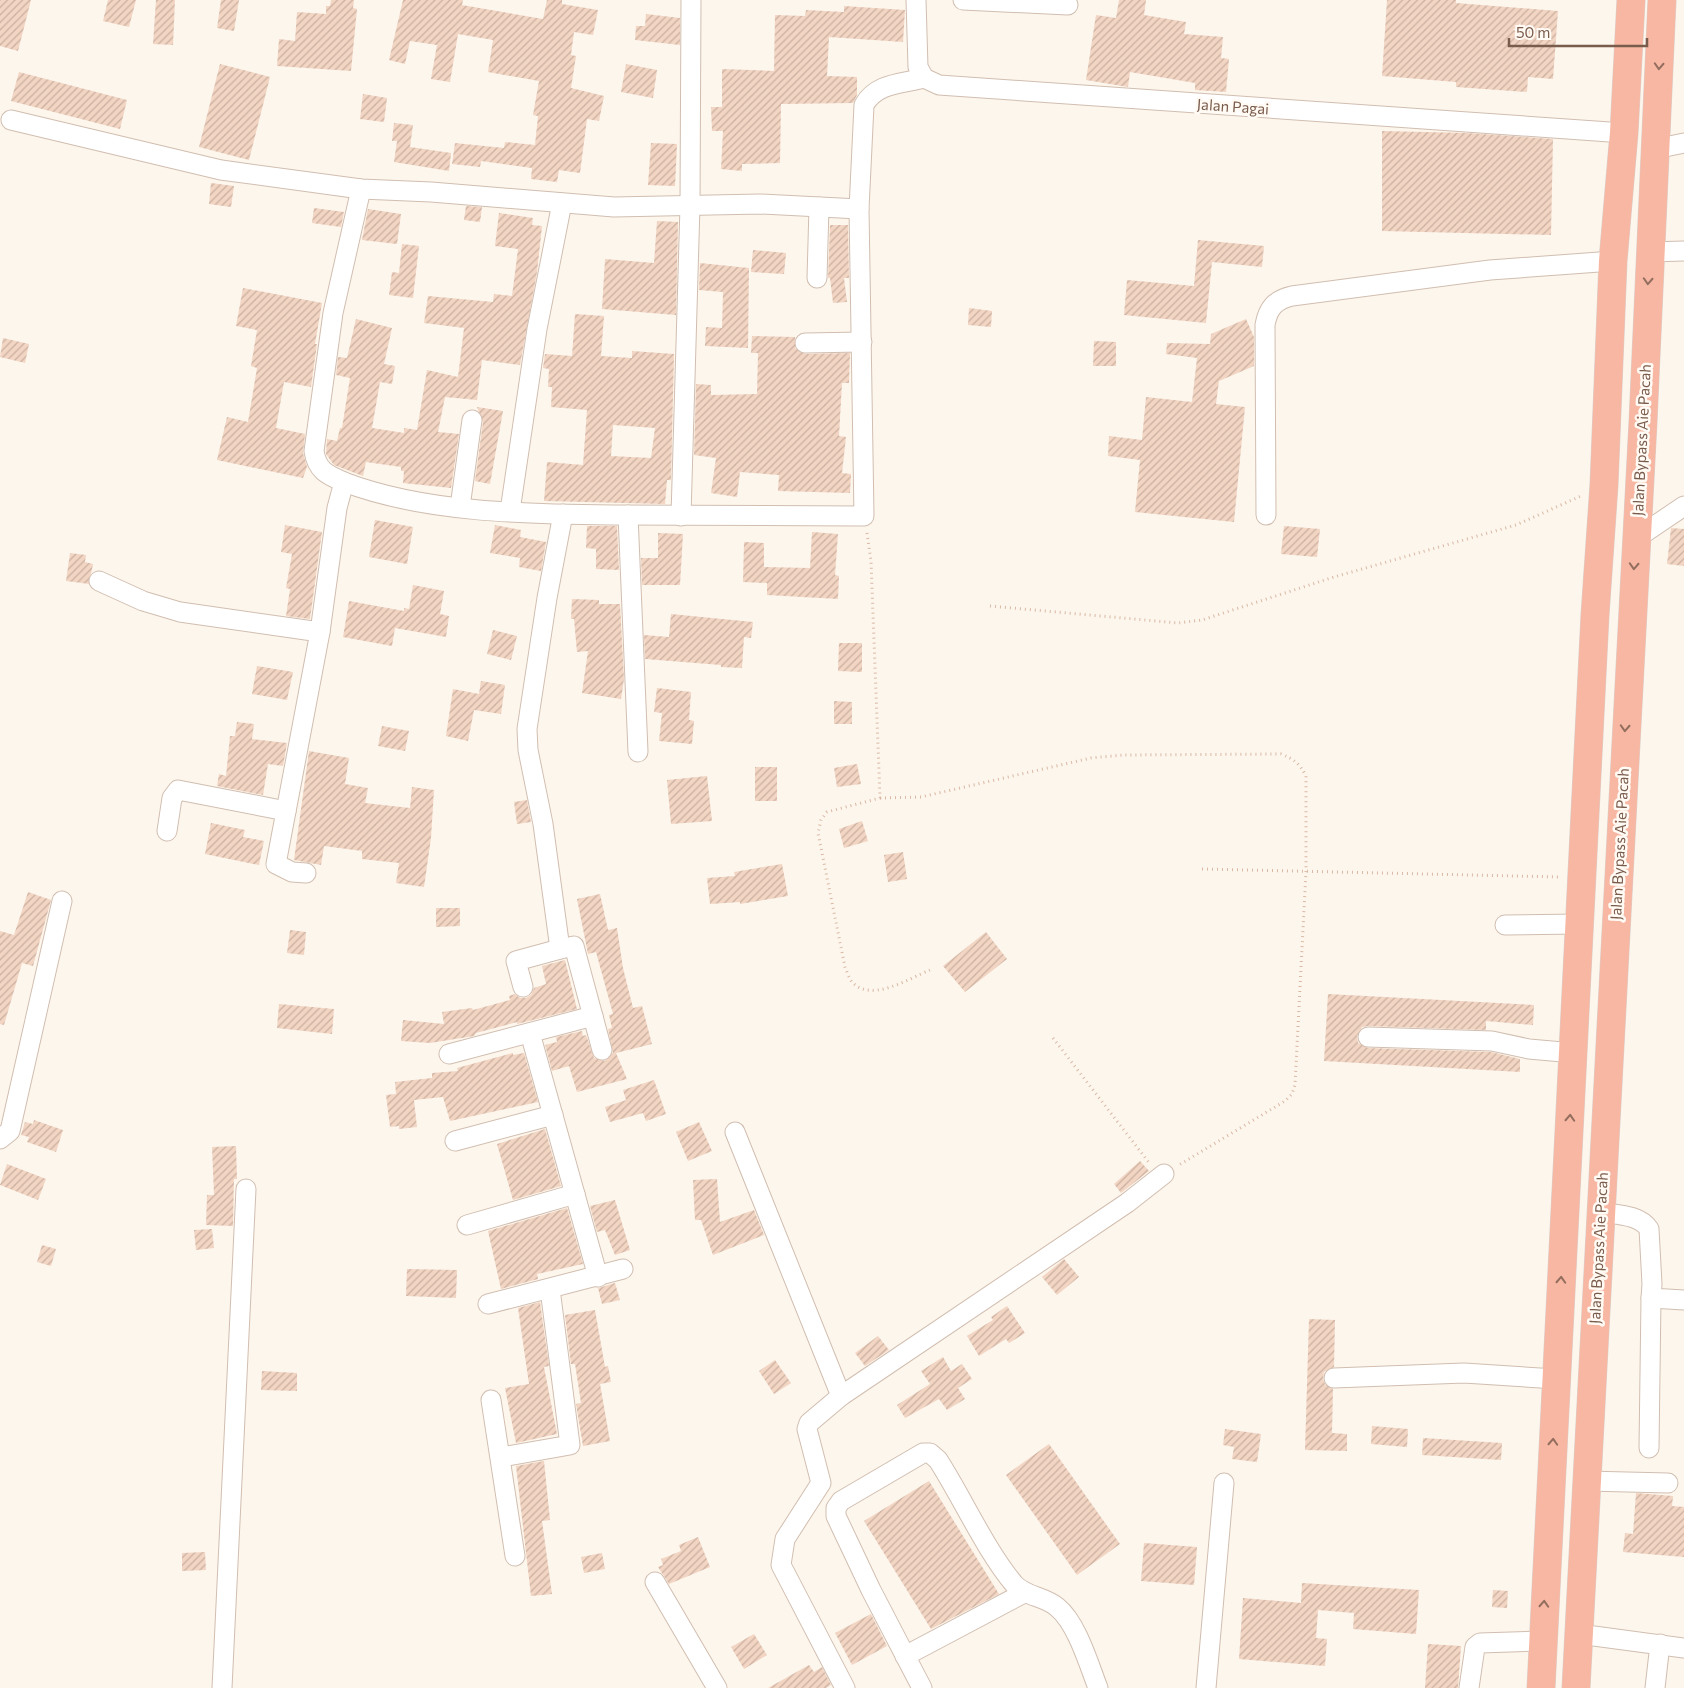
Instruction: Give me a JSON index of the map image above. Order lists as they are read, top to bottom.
{
  "streets": {
    "highway": ["Jalan Bypass Aie Pacah"],
    "street": ["Jalan Pagai"]
  },
  "scale_bar": "50 m"
}
